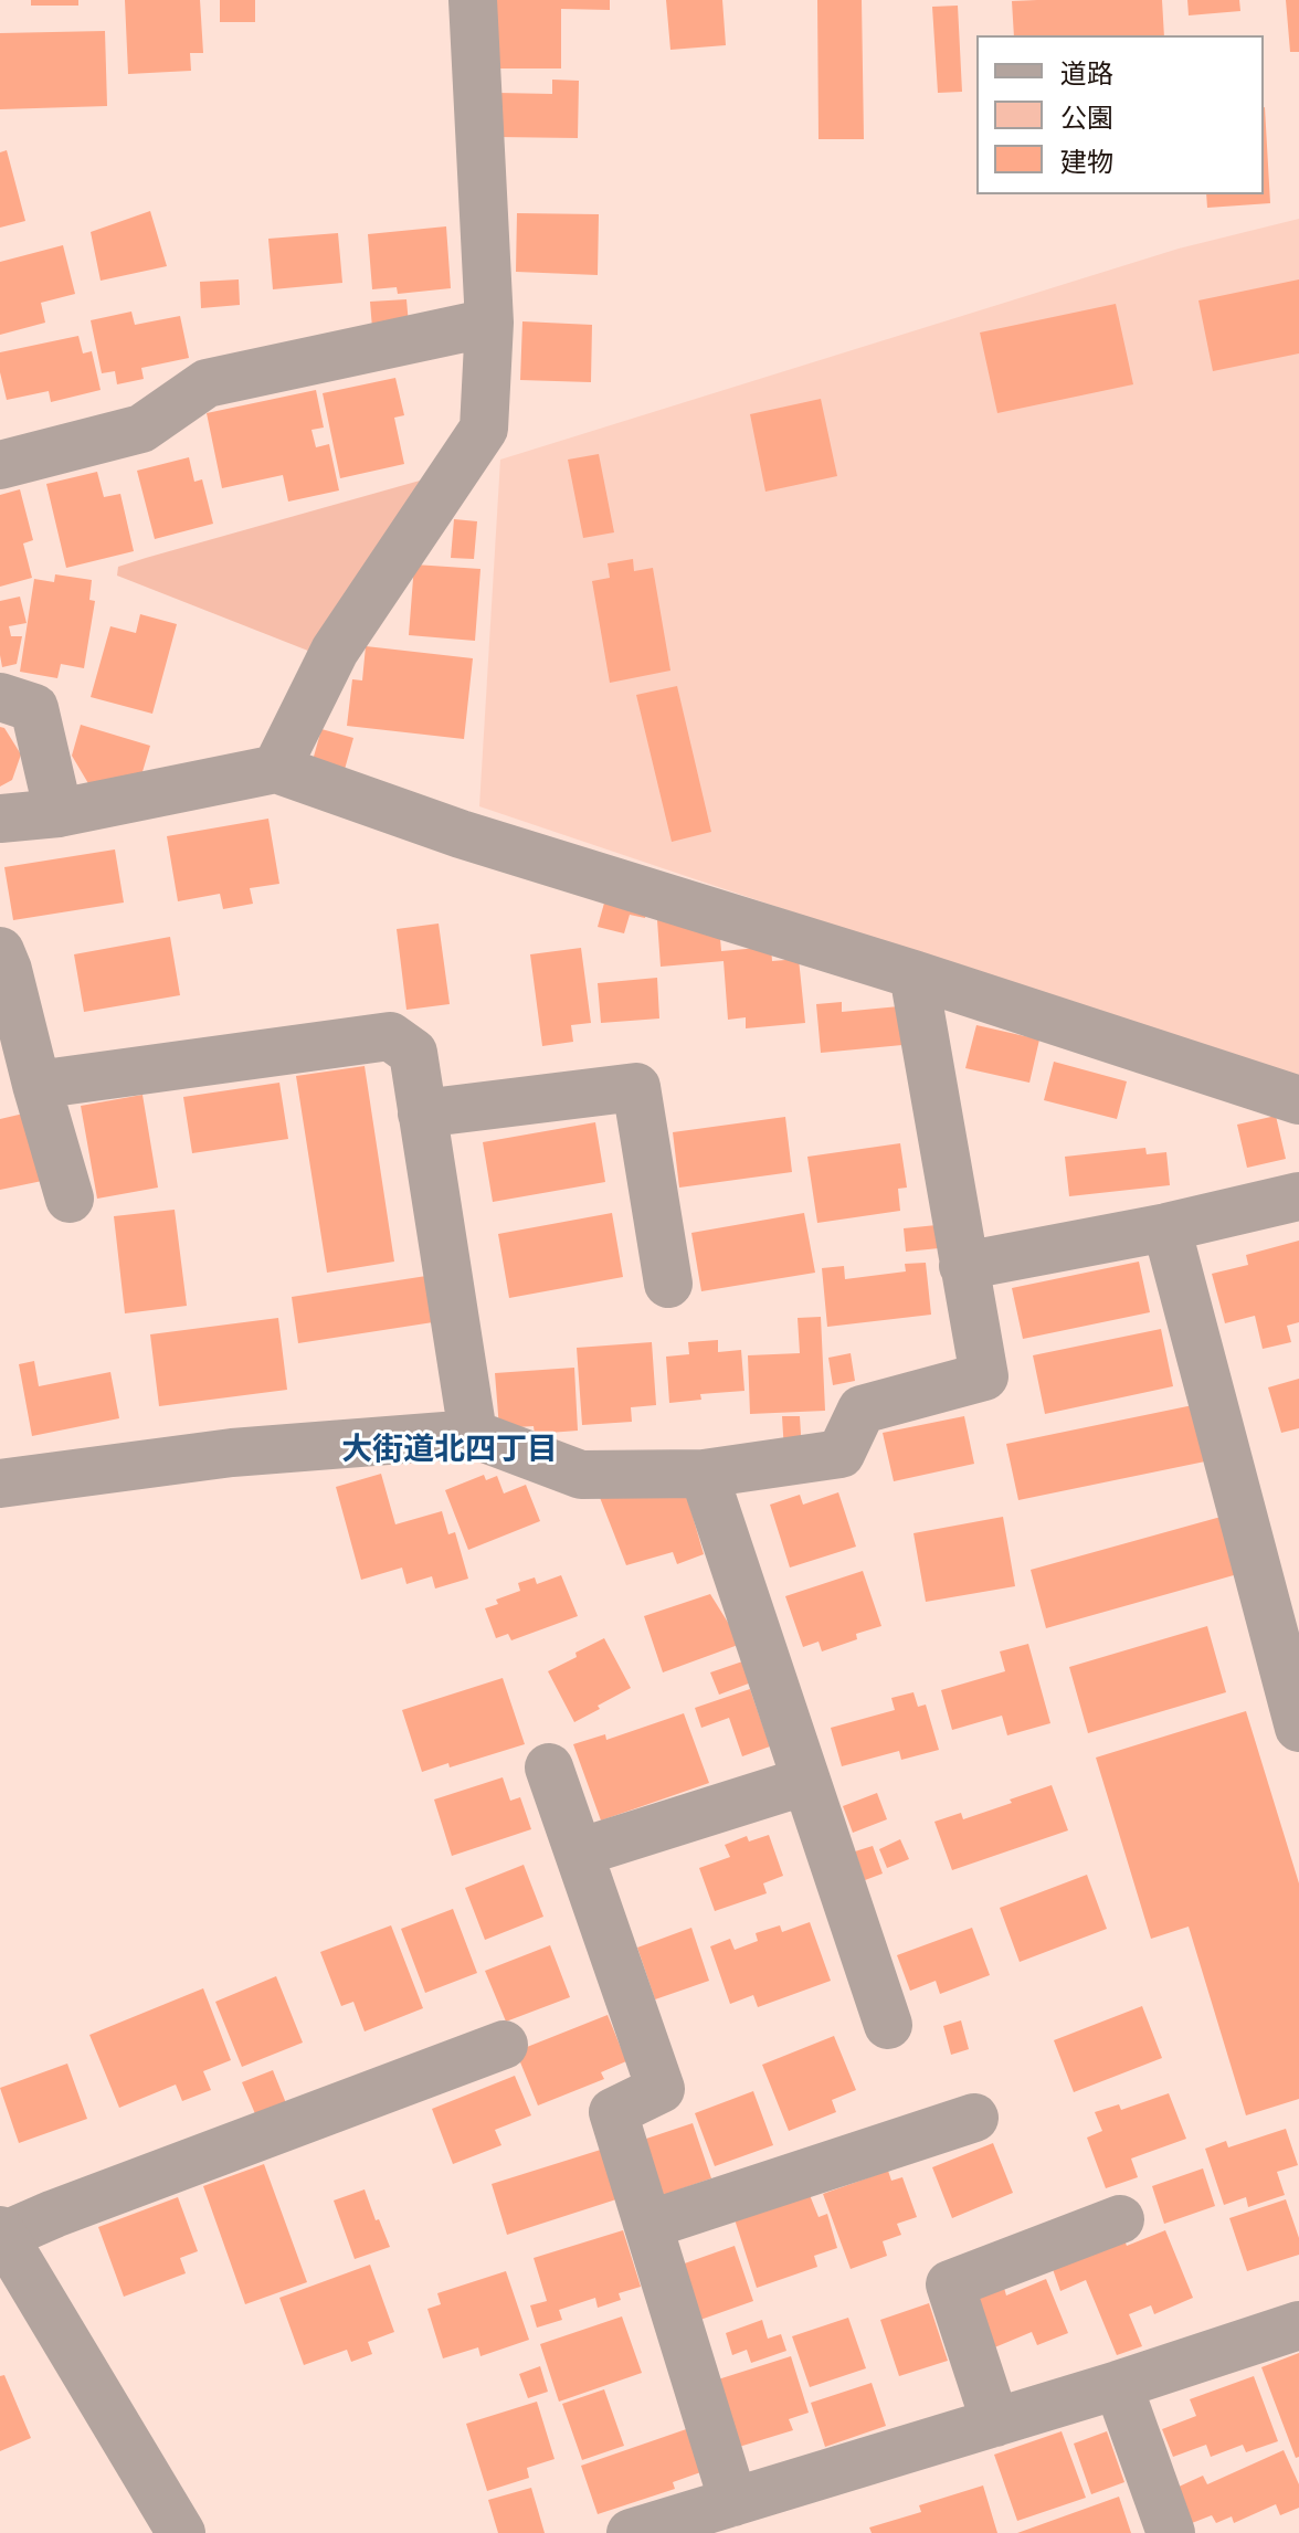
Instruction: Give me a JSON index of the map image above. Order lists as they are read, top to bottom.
{
  "districts": ["大街道北四丁目"],
  "legend": ["道路", "公園", "建物"]
}
